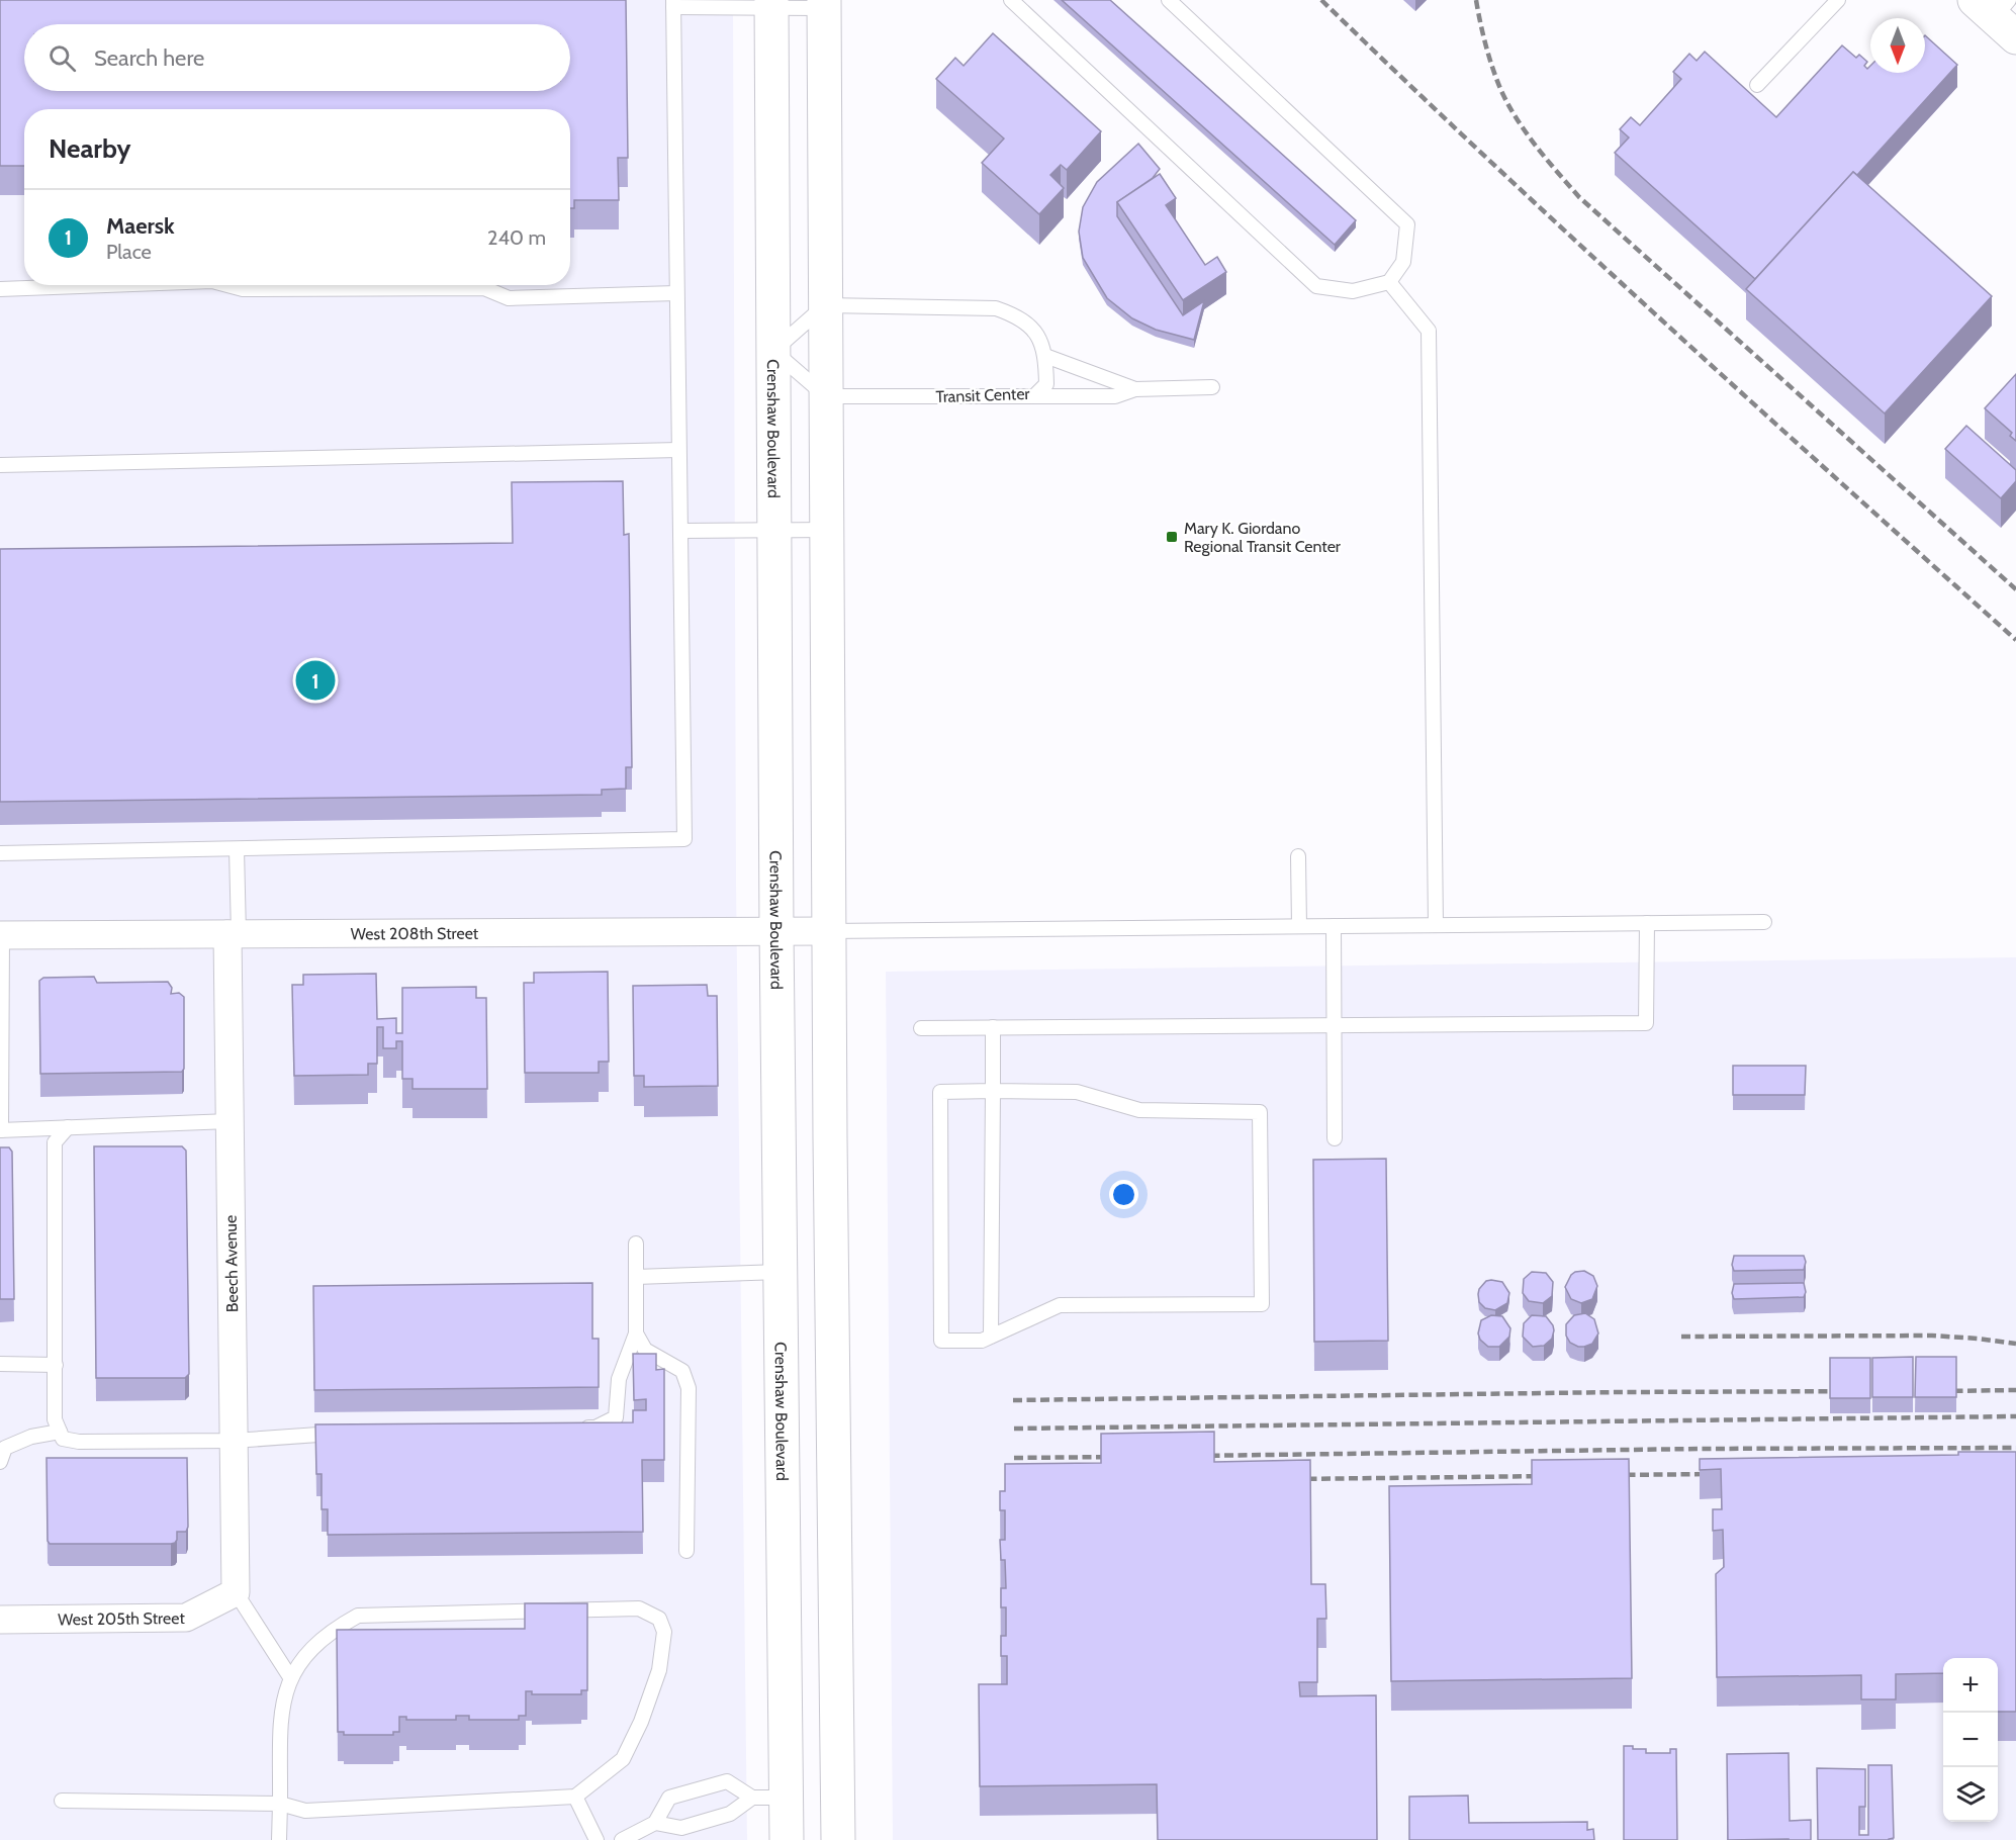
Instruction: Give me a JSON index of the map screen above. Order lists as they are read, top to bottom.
{
  "streets": {
    "main road": ["Crenshaw Boulevard"],
    "street": ["West 208th Street", "Beech Avenue", "West 205th Street"],
    "lane": ["Transit Center"]
  },
  "crossings": [
    ["Crenshaw Boulevard", "West 208th Street"],
    ["West 208th Street", "Beech Avenue"],
    ["Beech Avenue", "West 205th Street"]
  ],
  "places": {
    "transit": ["Mary K. Giordano Regional Transit Center"]
  },
  "north": "bottom",
  "page": {
    "search": "Search here",
    "heading": "Nearby",
    "list": [
      {
        "mark": "1",
        "name": "Maersk",
        "note": "Place",
        "value": "240 m"
      }
    ],
    "pins": "1",
    "map_buttons": ["+", "−"]
  }
}
